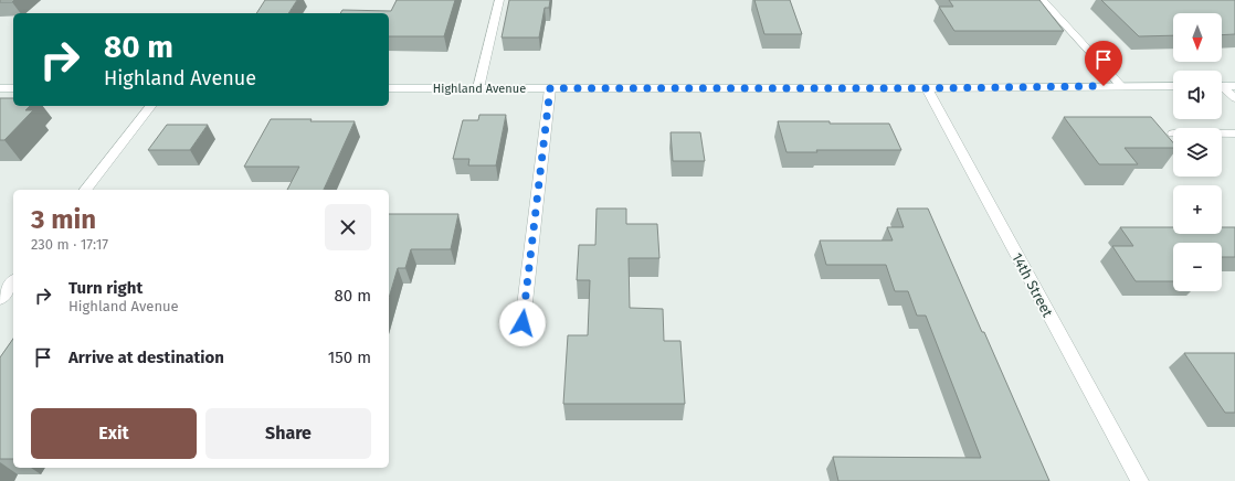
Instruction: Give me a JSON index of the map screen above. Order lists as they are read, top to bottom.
{
  "streets": {
    "street": ["Highland Avenue", "14th Street"]
  },
  "crossings": [
    ["Highland Avenue", "14th Street"]
  ],
  "north": "bottom",
  "page": {
    "map_buttons": ["+", "−"],
    "turn": ["80 m", "Highland Avenue"],
    "heading": ["3 min", "230 m · 17:17"],
    "list": [
      {
        "name": "Turn right",
        "note": "Highland Avenue",
        "value": "80 m"
      },
      {
        "name": "Arrive at destination",
        "value": "150 m"
      }
    ],
    "buttons": ["Exit", "Share"]
  }
}
